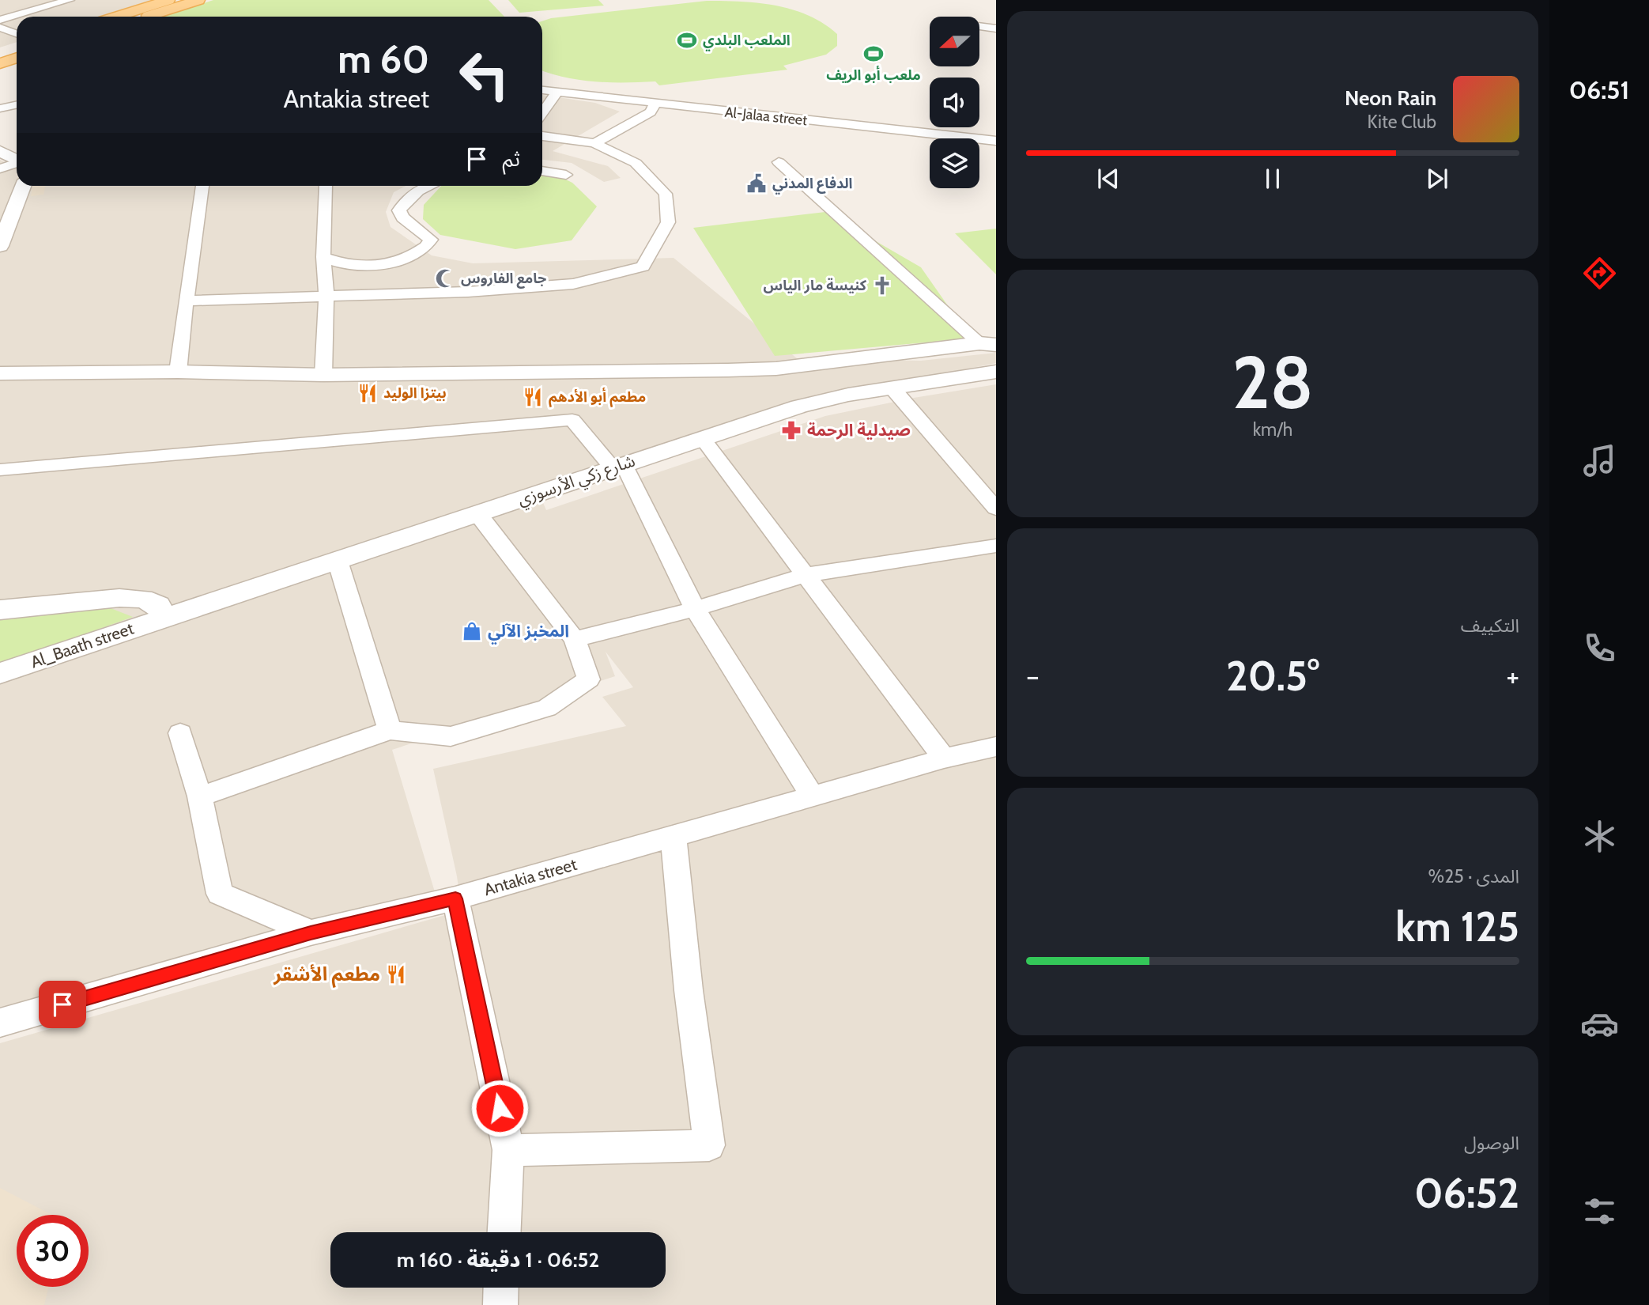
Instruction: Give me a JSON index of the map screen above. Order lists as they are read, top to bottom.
{
  "streets": {
    "street": [
      "Al-Jalaa street",
      "شارع زكي الأرسوزي",
      "Al_Baath street",
      "Antakia street"
    ]
  },
  "crossings": [
    ["شارع زكي الأرسوزي", "Al_Baath street"]
  ],
  "places": {
    "sports": ["الملعب البلدي", "ملعب أبو الريف"],
    "public building": ["الدفاع المدني"],
    "mosque": ["جامع الفاروس"],
    "church": ["كنيسة مار الياس"],
    "restaurant": ["بيتزا الوليد", "مطعم أبو الأدهم", "مطعم الأشقر"],
    "pharmacy": ["صيدلية الرحمة"],
    "shop": ["المخبز الآلي"]
  },
  "north": "left",
  "page": {
    "tabs": "06:51",
    "turn": ["60 m", "Antakia street"],
    "song": ["Neon Rain", "Kite Club"],
    "then": "ثم",
    "tile": [
      ["28", "km/h"],
      "التكييف",
      ["المدى · 25%", "125 km"],
      ["الوصول", "06:52"]
    ],
    "heat": ["−", "20.5°", "+"],
    "limit": "30",
    "trip": "06:52 · 1 دقيقة · 160 m"
  }
}
